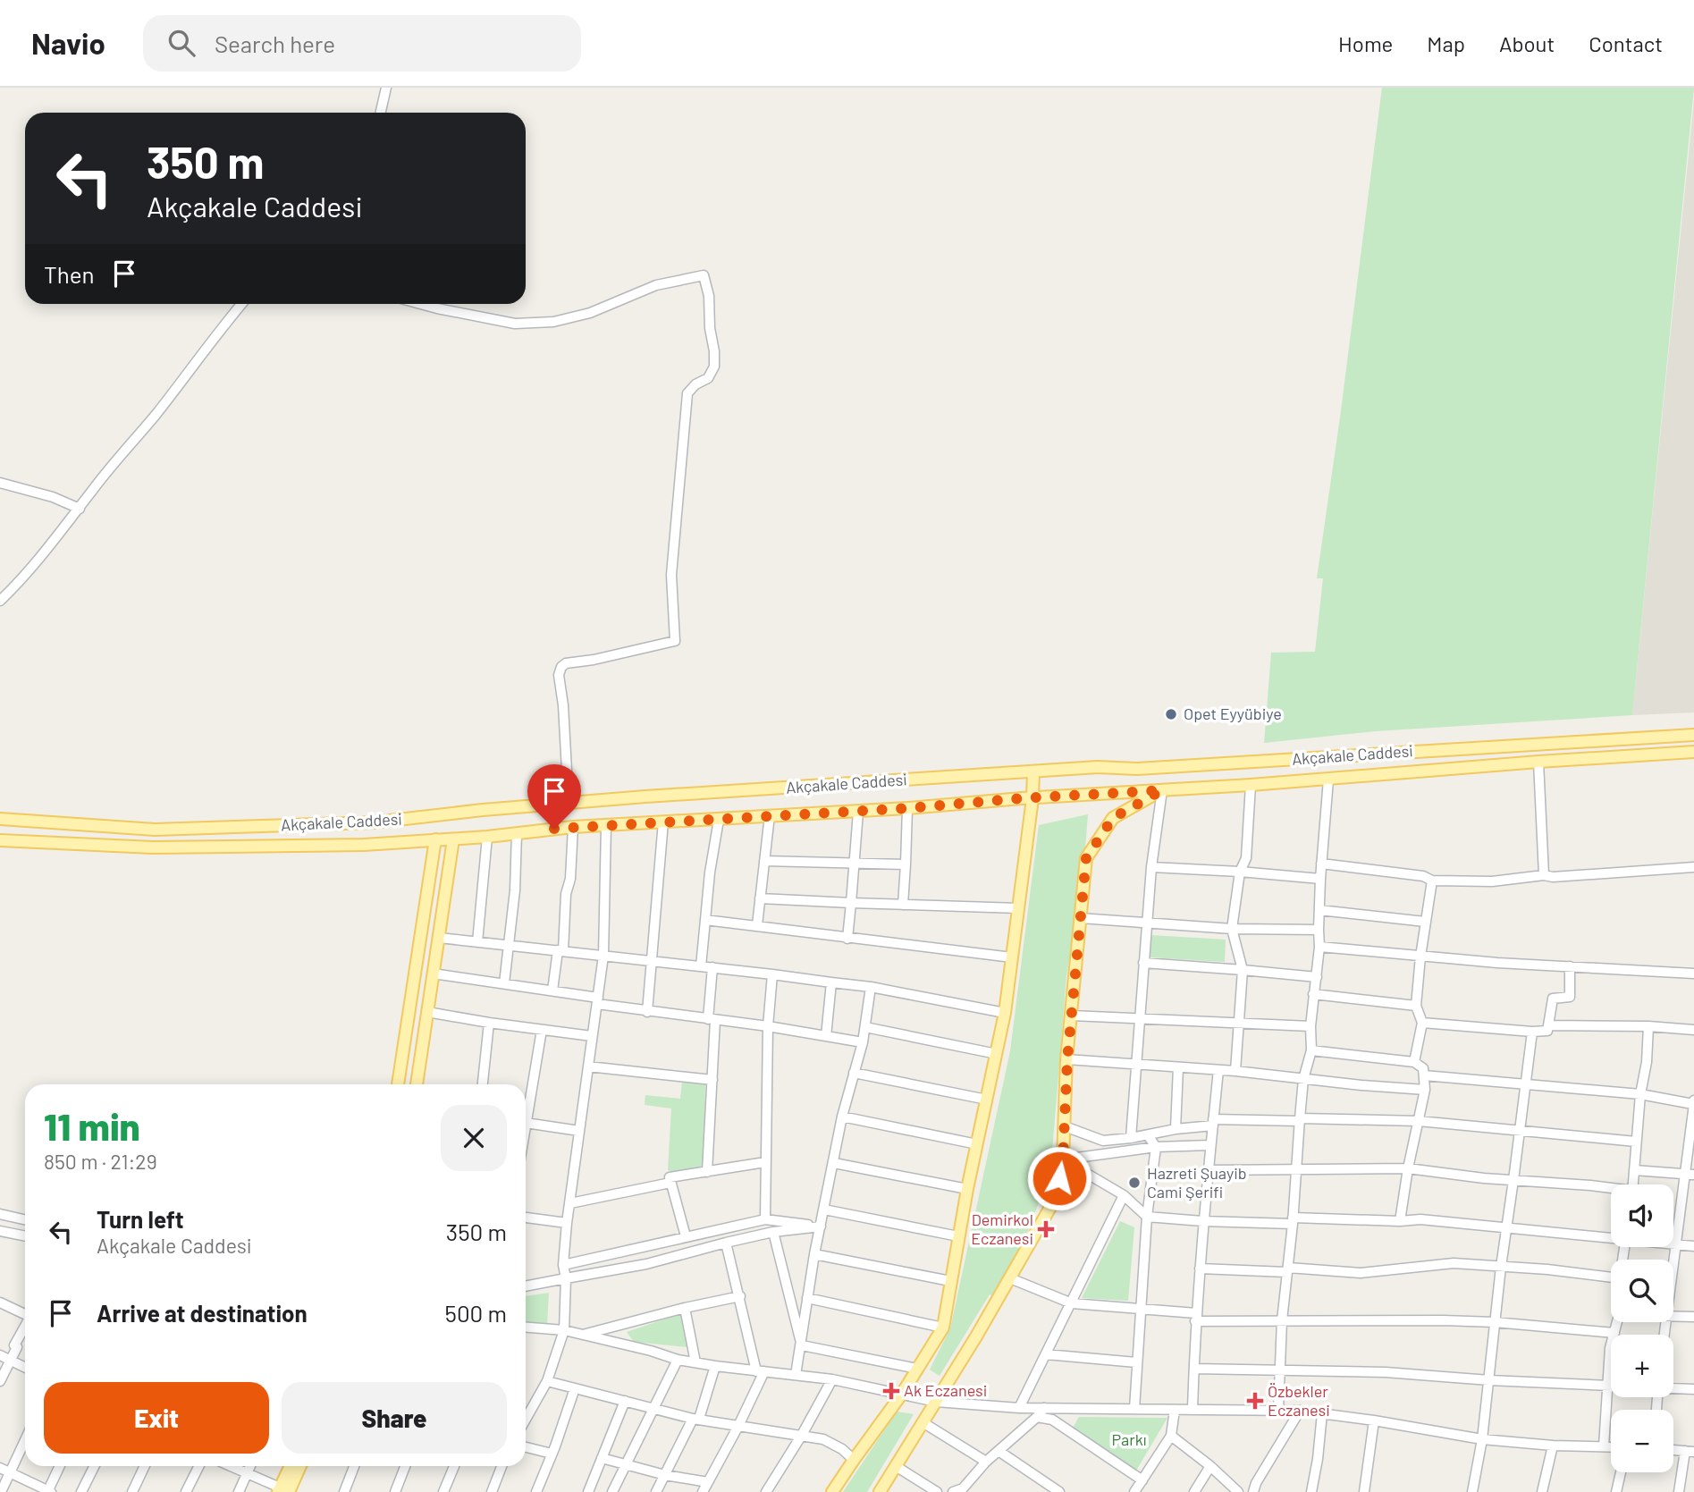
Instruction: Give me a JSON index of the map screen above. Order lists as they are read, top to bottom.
{
  "streets": {
    "main road": ["Akçakale Caddesi"]
  },
  "parks": ["Parkı"],
  "places": {
    "other": ["Opet Eyyübiye", "Hazreti Şuayib Cami Şerifi"],
    "health": ["Demirkol Eczanesi", "Ak Eczanesi", "Özbekler Eczanesi"]
  },
  "page": {
    "header": "Navio",
    "search": "Search here",
    "nav": [
      "Home",
      "Map",
      "About",
      "Contact"
    ],
    "turn": ["350 m", "Akçakale Caddesi"],
    "then": "Then",
    "heading": ["11 min", "850 m · 21:29"],
    "map_buttons": ["+", "−"],
    "list": [
      {
        "name": "Turn left",
        "note": "Akçakale Caddesi",
        "value": "350 m"
      },
      {
        "name": "Arrive at destination",
        "value": "500 m"
      }
    ],
    "buttons": ["Exit", "Share"]
  }
}
